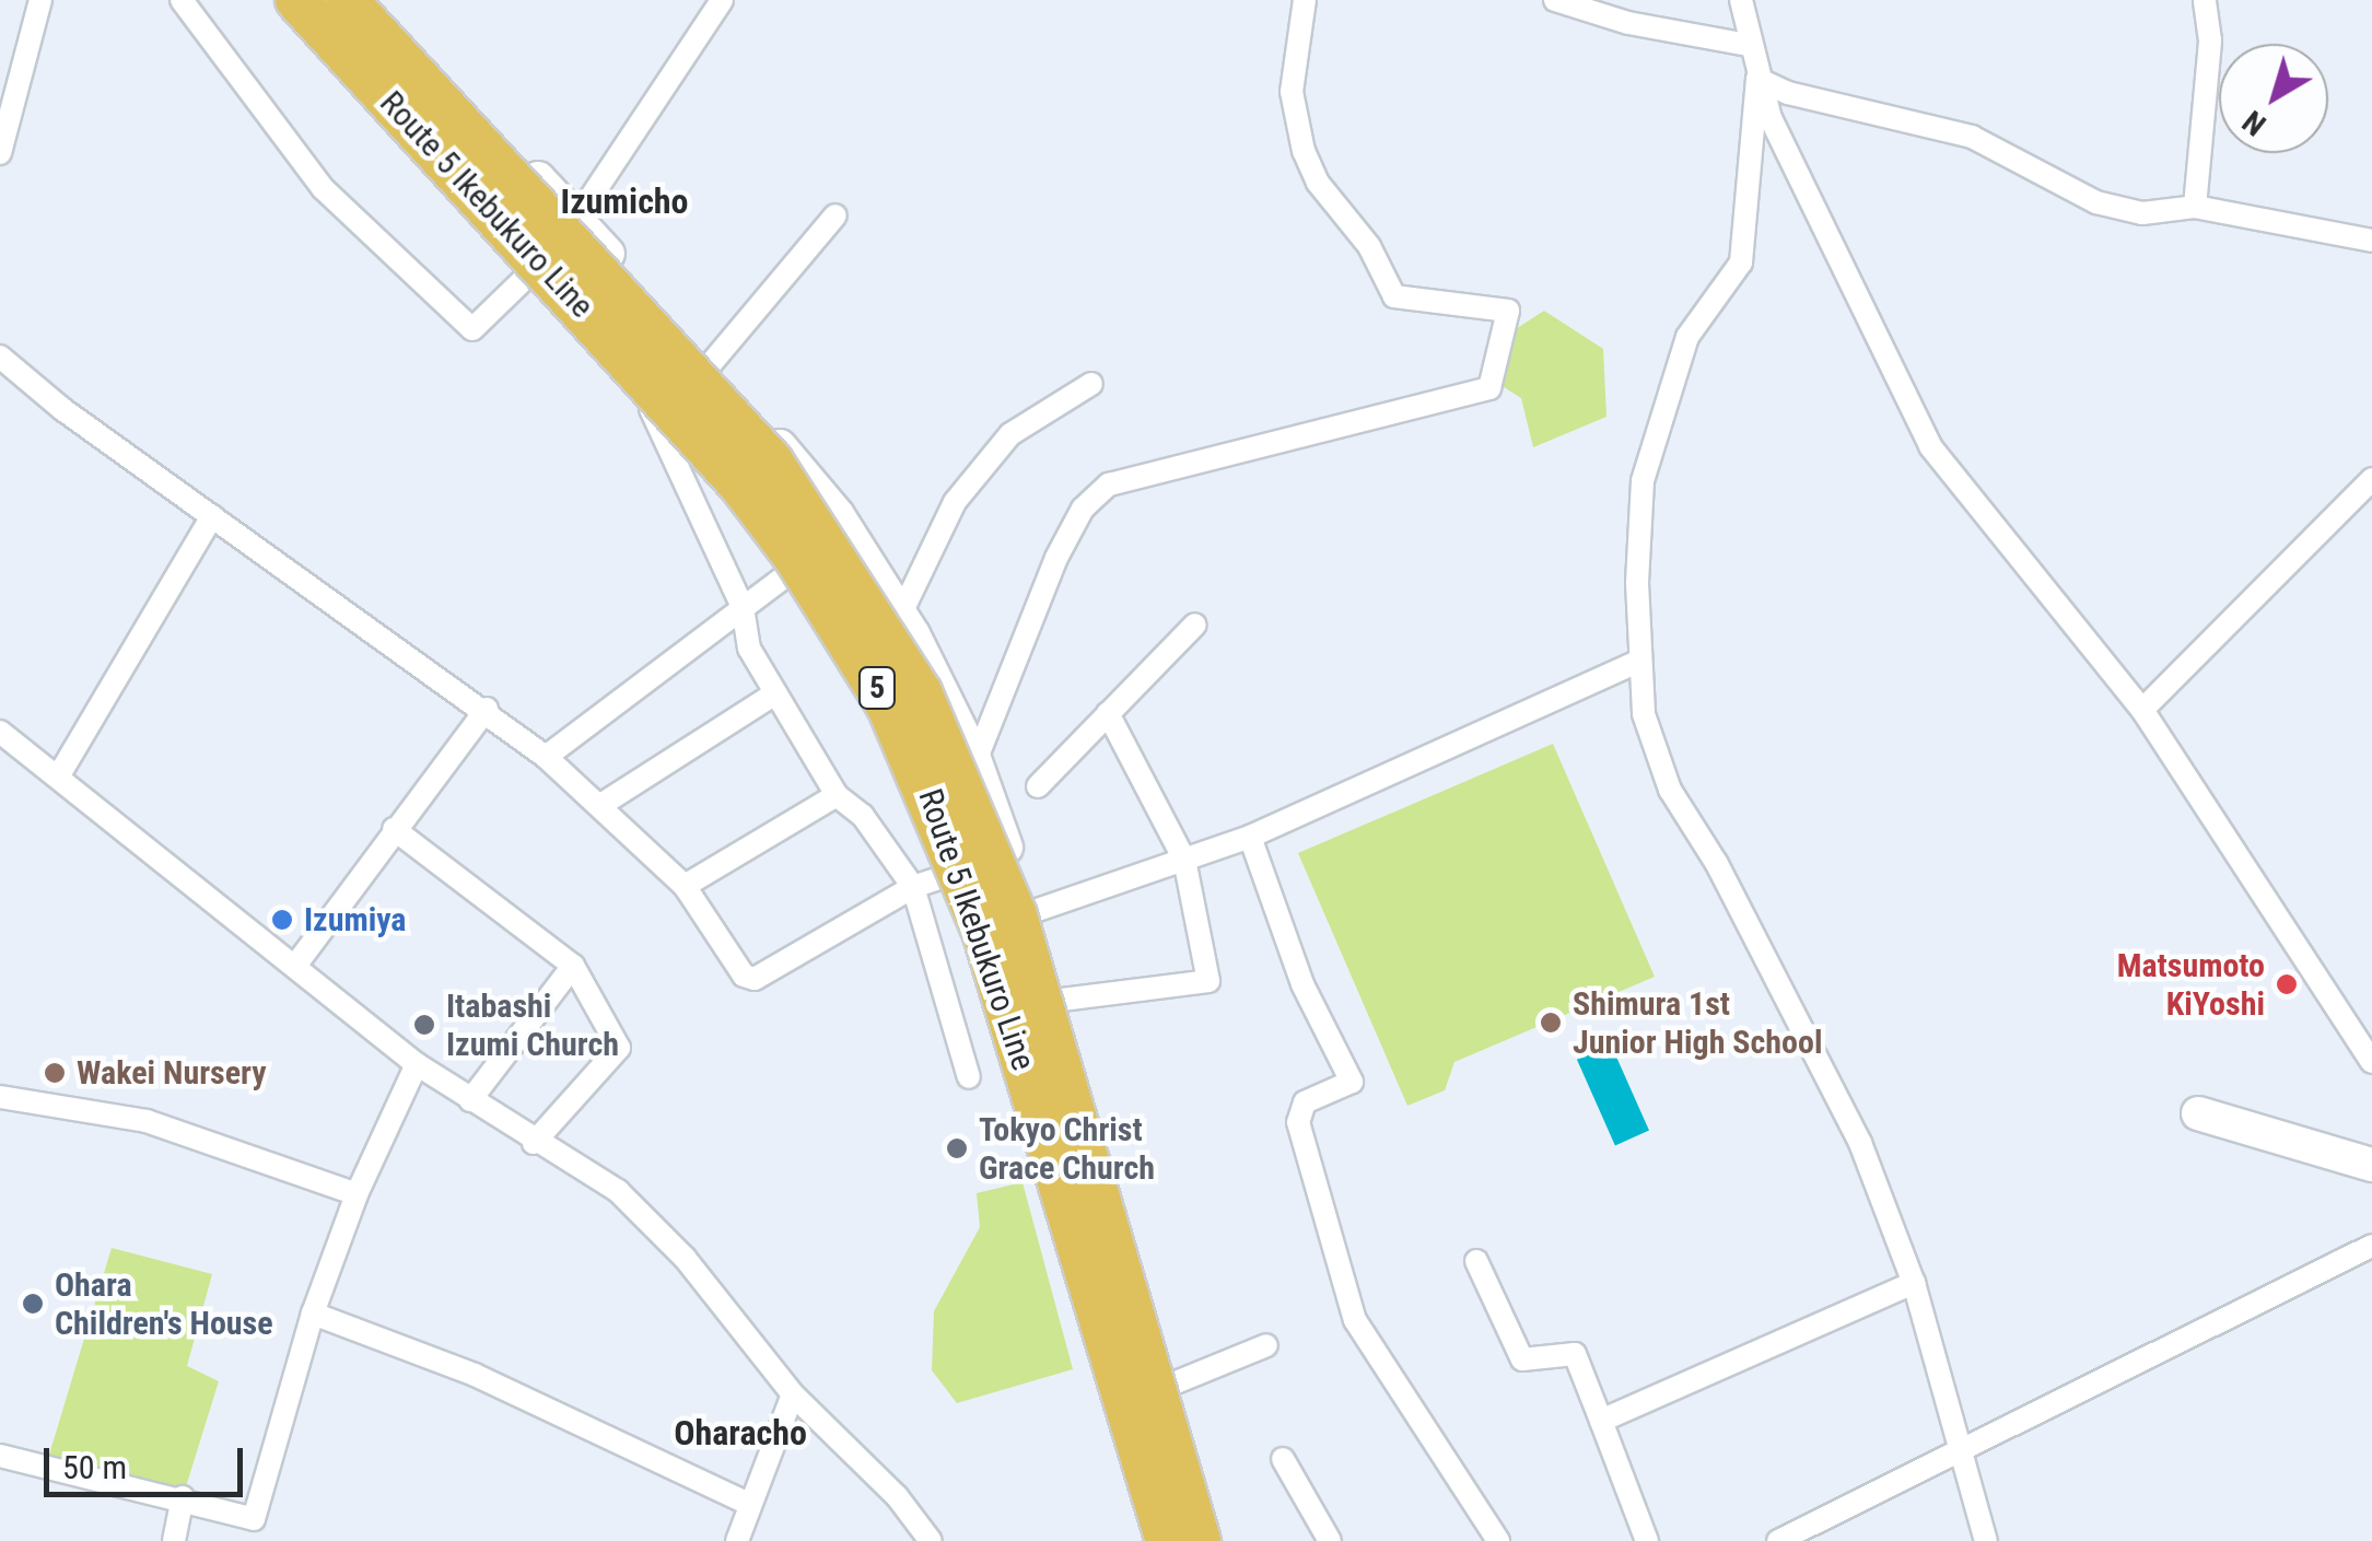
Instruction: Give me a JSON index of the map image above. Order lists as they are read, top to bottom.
{
  "streets": {
    "highway": ["Route 5 Ikebukuro Line", "5"]
  },
  "districts": ["Izumicho", "Oharacho"],
  "places": [
    "Izumiya",
    "Matsumoto KiYoshi",
    "Shimura 1st Junior High School",
    "Itabashi Izumi Church",
    "Wakei Nursery",
    "Tokyo Christ Grace Church",
    "Ohara Children's House"
  ],
  "scale_bar": "50 m",
  "north": "bottom left"
}
